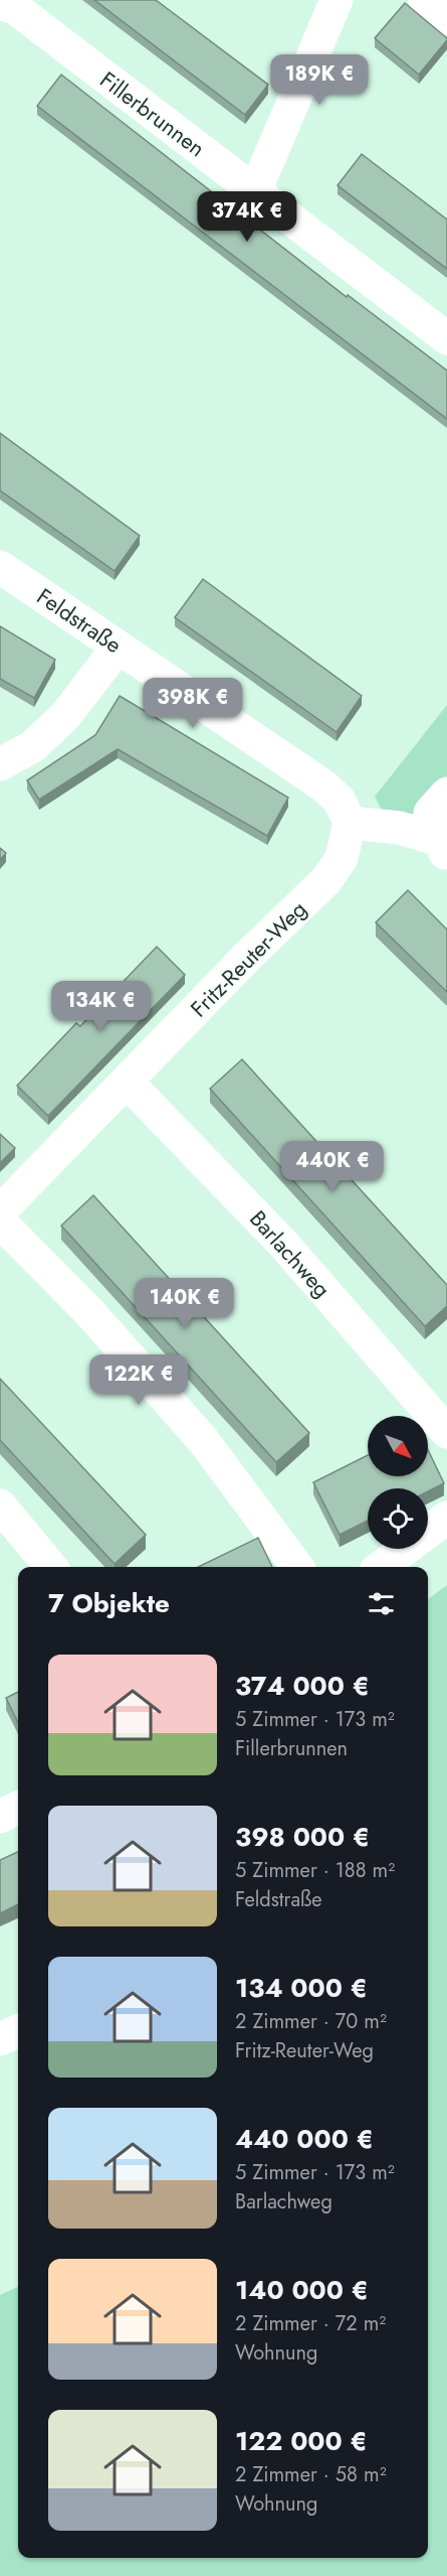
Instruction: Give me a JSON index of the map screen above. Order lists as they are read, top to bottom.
{
  "streets": {
    "street": [
      "Fillerbrunnen",
      "Feldstraße",
      "Fritz-Reuter-Weg",
      "Barlachweg"
    ]
  },
  "crossings": [
    ["Feldstraße", "Fritz-Reuter-Weg"],
    ["Fritz-Reuter-Weg", "Barlachweg"]
  ],
  "north": "bottom right",
  "page": {
    "price": [
      "189K €",
      "374K €",
      "398K €",
      "134K €",
      "440K €",
      "140K €",
      "122K €"
    ],
    "heading": "7 Objekte",
    "list": [
      {
        "name": "374 000 €",
        "note": "5 Zimmer · 173 m² · Fillerbrunnen"
      },
      {
        "name": "398 000 €",
        "note": "5 Zimmer · 188 m² · Feldstraße"
      },
      {
        "name": "134 000 €",
        "note": "2 Zimmer · 70 m² · Fritz-Reuter-Weg"
      },
      {
        "name": "440 000 €",
        "note": "5 Zimmer · 173 m² · Barlachweg"
      },
      {
        "name": "140 000 €",
        "note": "2 Zimmer · 72 m² · Wohnung"
      },
      {
        "name": "122 000 €",
        "note": "2 Zimmer · 58 m² · Wohnung"
      }
    ]
  }
}
